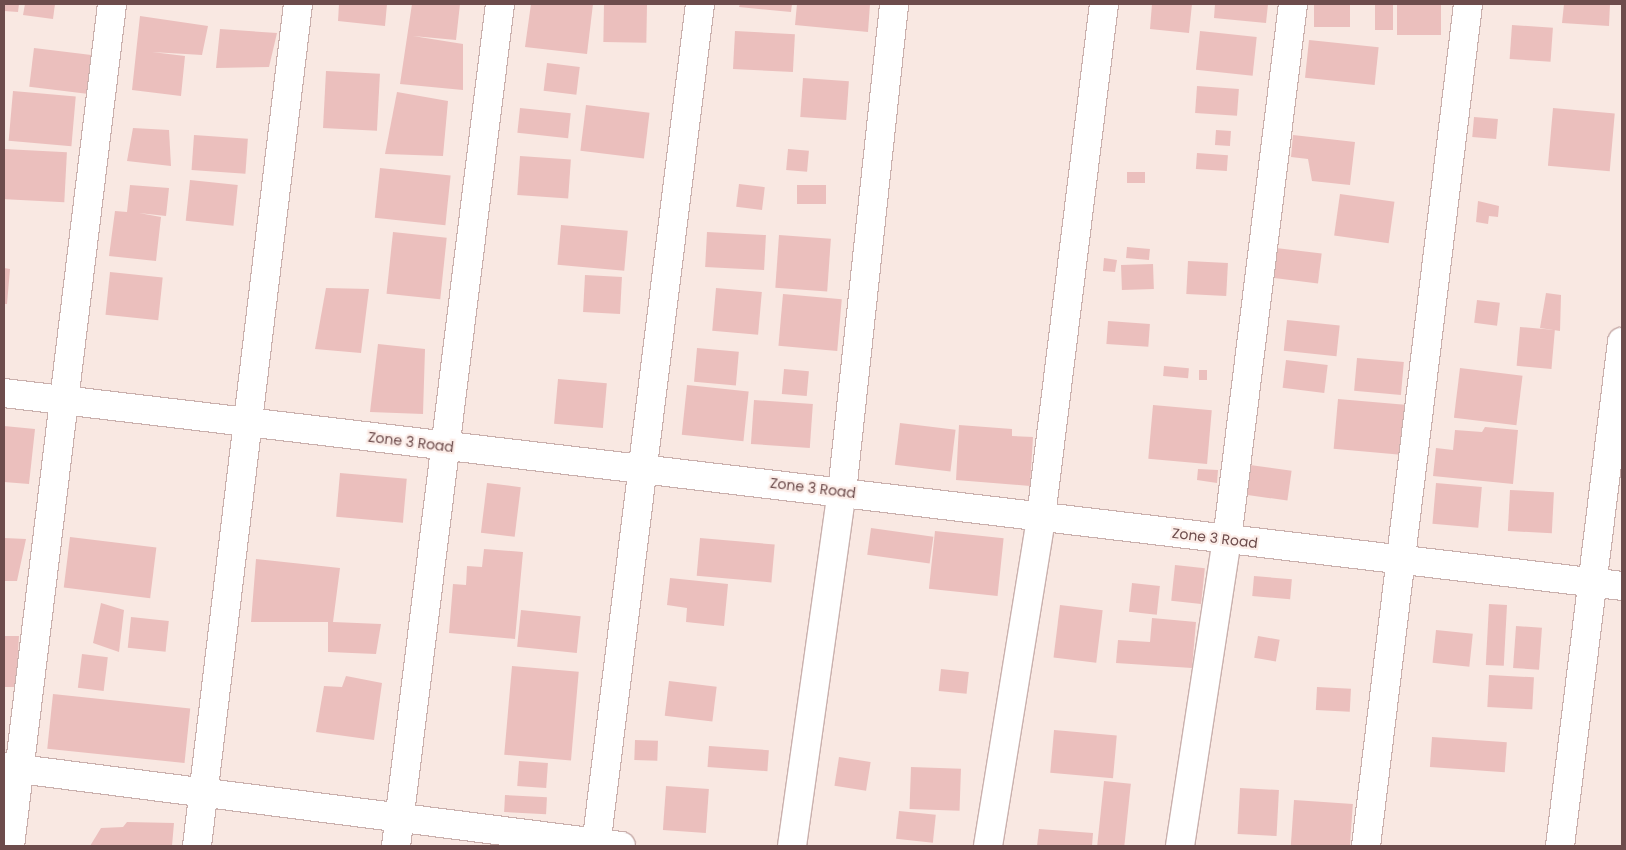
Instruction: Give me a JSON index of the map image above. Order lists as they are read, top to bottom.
{
  "streets": {
    "street": ["Zone 3 Road"]
  }
}
